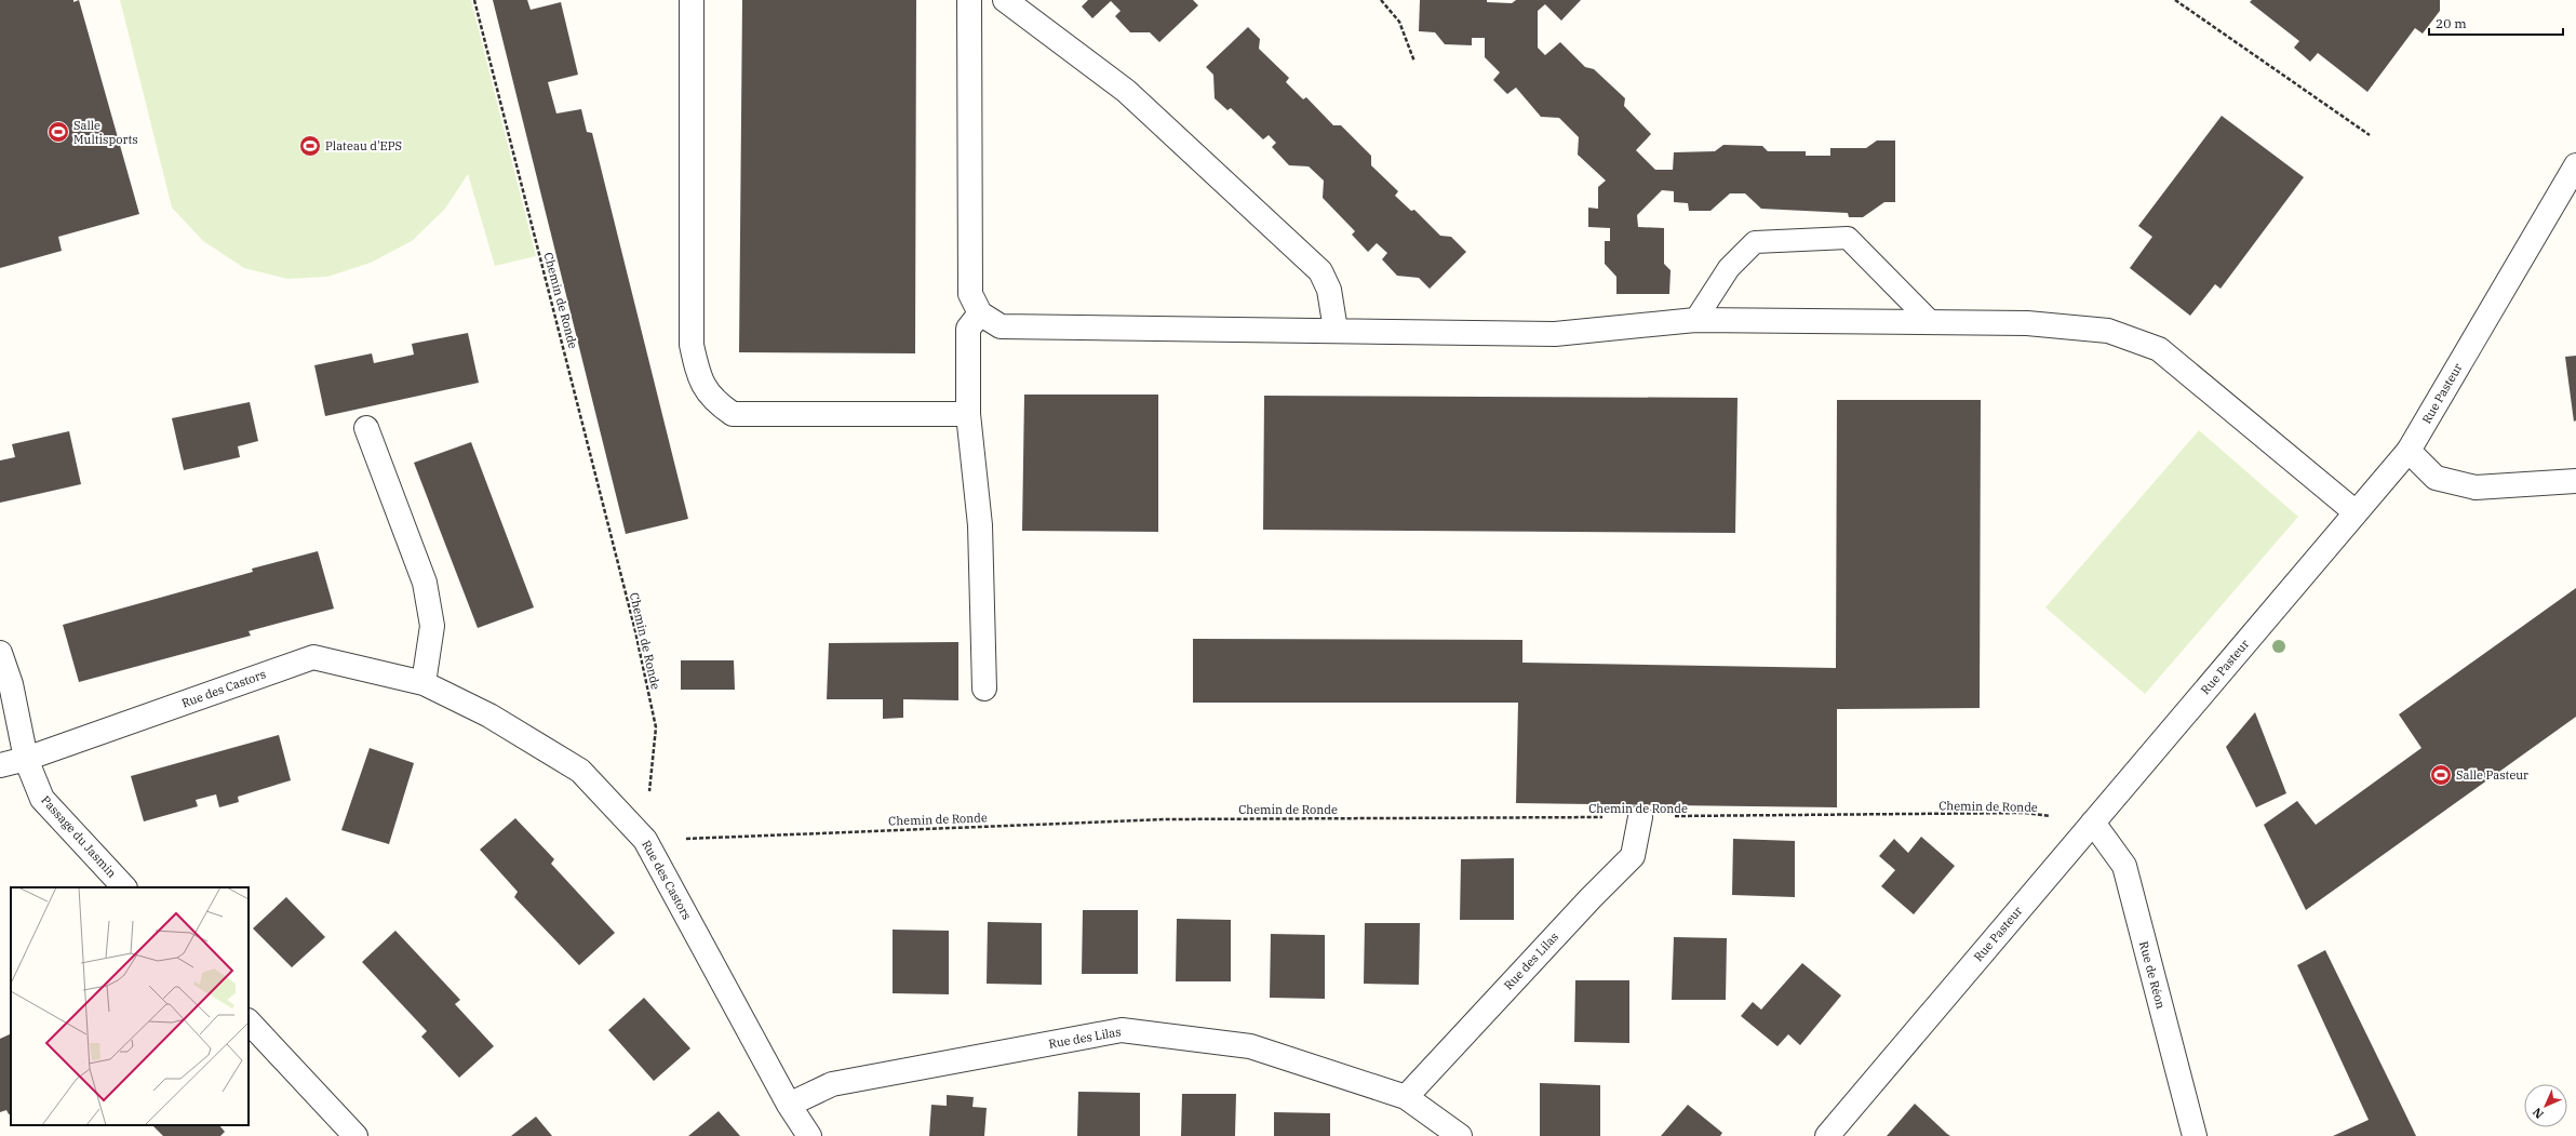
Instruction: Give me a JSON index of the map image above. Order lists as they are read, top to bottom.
{
  "streets": {
    "street": [
      "Rue Pasteur",
      "Rue des Castors",
      "Passage du Jasmin",
      "Rue des Lilas",
      "Rue de Réon"
    ],
    "path": ["Chemin de Ronde"]
  },
  "crossings": [
    ["Chemin de Ronde", "Rue Pasteur"],
    ["Chemin de Ronde", "Rue des Castors"],
    ["Chemin de Ronde", "Rue des Lilas"],
    ["Chemin de Ronde", "Rue de Réon"],
    ["Rue Pasteur", "Rue de Réon"],
    ["Rue des Castors", "Passage du Jasmin"],
    ["Rue des Castors", "Rue des Lilas"]
  ],
  "places": {
    "sports": ["Salle Multisports", "Plateau d'EPS", "Salle Pasteur"]
  },
  "scale_bar": "20 m",
  "north": "bottom left"
}
